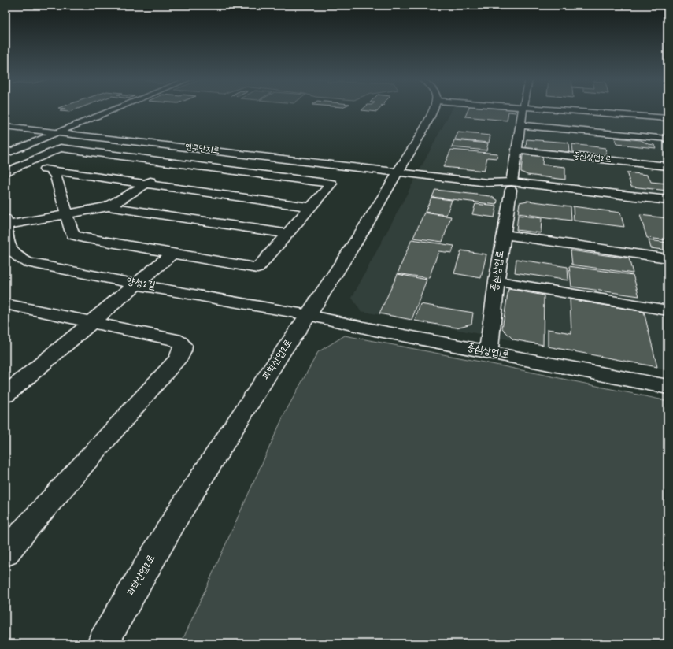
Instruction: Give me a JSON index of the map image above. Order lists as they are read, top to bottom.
{
  "streets": {
    "street": [
      "연구단지로",
      "중심상업2로",
      "중심상업로",
      "양청2길",
      "중심상업1로",
      "과학산업2로"
    ]
  },
  "crossings": [
    ["연구단지로", "과학산업2로"],
    ["중심상업2로", "중심상업로"],
    ["중심상업로", "중심상업1로"],
    ["양청2길", "중심상업1로"],
    ["양청2길", "과학산업2로"],
    ["중심상업1로", "과학산업2로"]
  ]
}
